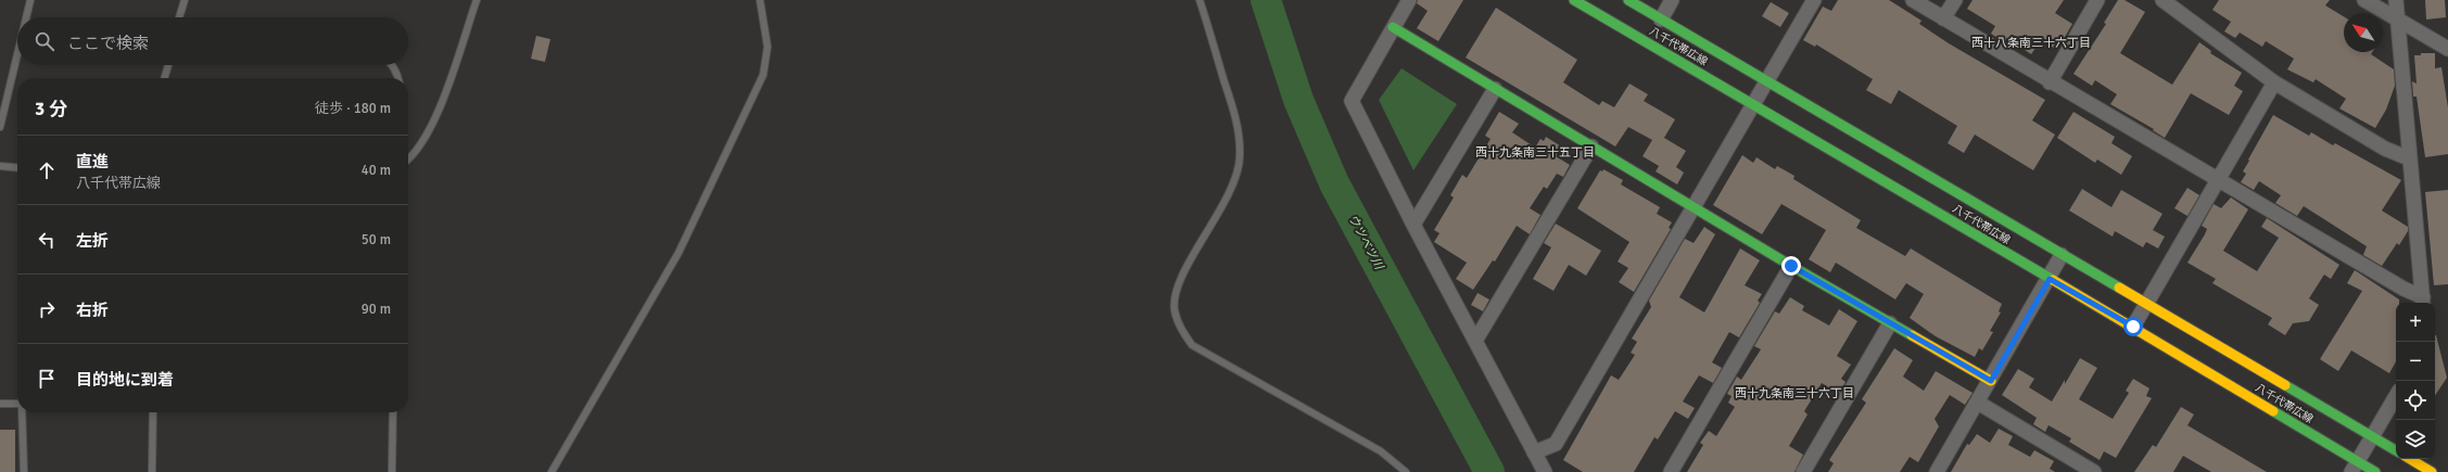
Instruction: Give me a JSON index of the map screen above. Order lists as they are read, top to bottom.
{
  "streets": {
    "main road": ["八千代帯広線"]
  },
  "districts": ["西十八条南三十六丁目", "西十九条南三十五丁目", "西十九条南三十六丁目"],
  "water": ["ウツベツ川"],
  "north": "top left",
  "page": {
    "search": "ここで検索",
    "heading": ["3 分", "徒歩 · 180 m"],
    "list": [
      ["直進", "八千代帯広線", "40 m"],
      ["左折", "50 m"],
      ["右折", "90 m"],
      "目的地に到着"
    ],
    "map_buttons": ["+", "−"]
  }
}
